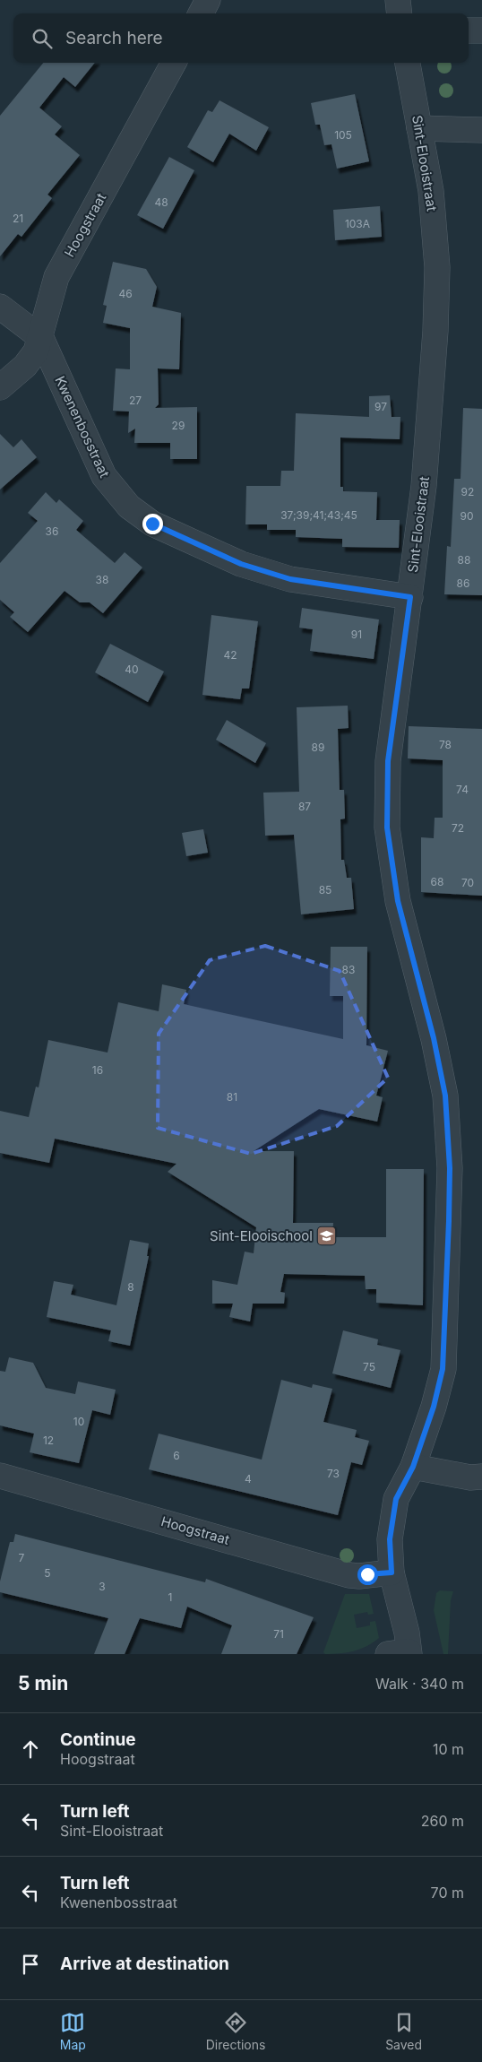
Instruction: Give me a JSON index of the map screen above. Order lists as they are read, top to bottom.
{
  "streets": {
    "street": ["Sint-Elooistraat", "Hoogstraat", "Kwenenbosstraat"]
  },
  "crossings": [
    ["Sint-Elooistraat", "Hoogstraat"],
    ["Sint-Elooistraat", "Kwenenbosstraat"],
    ["Hoogstraat", "Kwenenbosstraat"]
  ],
  "places": {
    "school or university": ["Sint-Elooischool"]
  },
  "house_numbers": [
    "105",
    "48",
    "21",
    "103A",
    "46",
    "27",
    "97",
    "29",
    "92",
    "37;39;41;43;45",
    "90",
    "36",
    "88",
    "38",
    "86",
    "91",
    "42",
    "40",
    "78",
    "89",
    "74",
    "87",
    "72",
    "68",
    "70",
    "85",
    "83",
    "16",
    "81",
    "8",
    "75",
    "10",
    "12",
    "6",
    "73",
    "4",
    "7",
    "5",
    "3",
    "1",
    "71"
  ],
  "page": {
    "search": "Search here",
    "heading": ["5 min", "Walk · 340 m"],
    "list": [
      ["Continue", "Hoogstraat", "10 m"],
      ["Turn left", "Sint-Elooistraat", "260 m"],
      ["Turn left", "Kwenenbosstraat", "70 m"],
      "Arrive at destination"
    ],
    "nav": ["Map", "Directions", "Saved"]
  }
}
